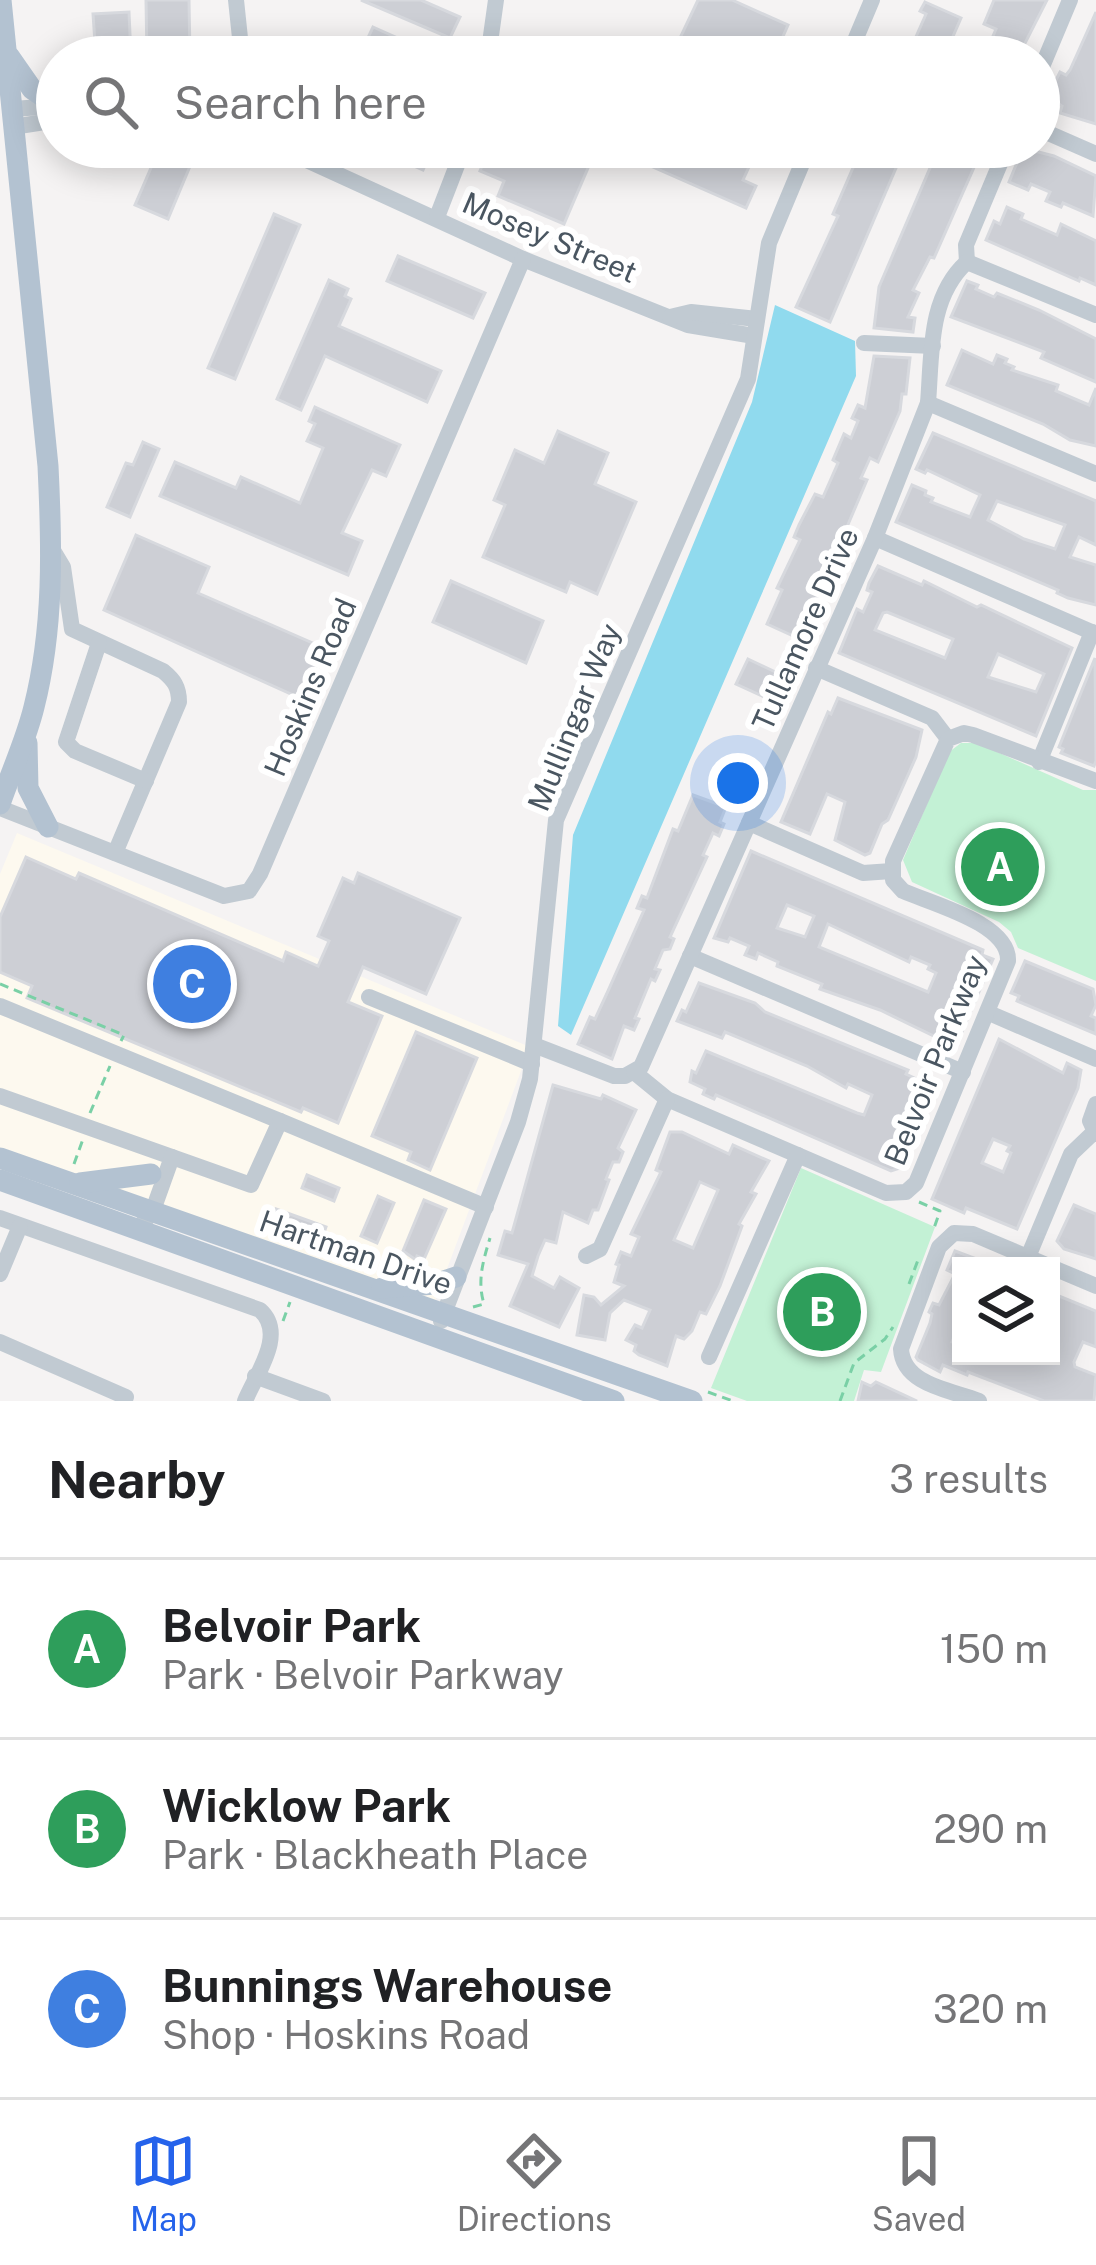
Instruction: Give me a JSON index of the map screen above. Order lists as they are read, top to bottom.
{
  "streets": {
    "main road": ["Hartman Drive"],
    "street": [
      "Mosey Street",
      "Tullamore Drive",
      "Hoskins Road",
      "Mullingar Way",
      "Belvoir Parkway"
    ]
  },
  "crossings": [
    ["Mosey Street", "Hoskins Road"],
    ["Mosey Street", "Mullingar Way"],
    ["Tullamore Drive", "Belvoir Parkway"],
    ["Mullingar Way", "Hartman Drive"]
  ],
  "page": {
    "search": "Search here",
    "pins": ["A", "C", "B"],
    "heading": ["Nearby", "3 results"],
    "list": [
      {
        "mark": "A",
        "name": "Belvoir Park",
        "note": "Park · Belvoir Parkway",
        "value": "150 m"
      },
      {
        "mark": "B",
        "name": "Wicklow Park",
        "note": "Park · Blackheath Place",
        "value": "290 m"
      },
      {
        "mark": "C",
        "name": "Bunnings Warehouse",
        "note": "Shop · Hoskins Road",
        "value": "320 m"
      }
    ],
    "nav": ["Map", "Directions", "Saved"]
  }
}
